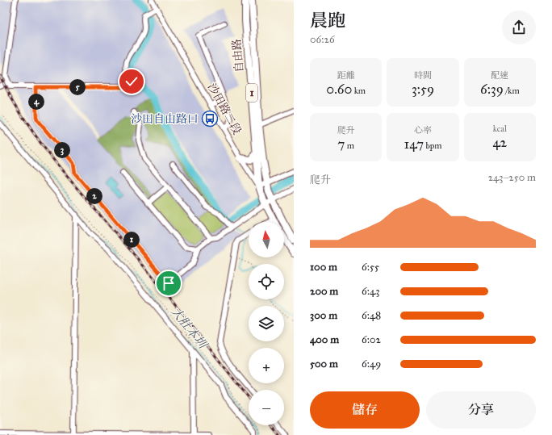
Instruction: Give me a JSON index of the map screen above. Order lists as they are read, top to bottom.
{
  "streets": {
    "main road": ["自由路", "1", "沙田路二段"]
  },
  "crossings": [
    ["自由路", "1"],
    ["自由路", "沙田路二段"]
  ],
  "water": ["大肚本圳"],
  "places": {
    "bus stop": ["沙田自由路口"]
  },
  "north": "top",
  "page": {
    "heading": ["晨跑", "06:26"],
    "stats": [
      ["距離", "0.60 km"],
      ["時間", "3:59"],
      ["配速", "6:39 /km"],
      ["爬升", "7 m"],
      ["心率", "147 bpm"],
      ["kcal", "42"]
    ],
    "pins": [
      "5",
      "4",
      "3",
      "2",
      "1"
    ],
    "chart": ["爬升", "243–250 m"],
    "map_buttons": ["+", "−"],
    "list": [
      {
        "name": "100 m",
        "note": "6:55"
      },
      {
        "name": "200 m",
        "note": "6:43"
      },
      {
        "name": "300 m",
        "note": "6:48"
      },
      {
        "name": "400 m",
        "note": "6:02"
      },
      {
        "name": "500 m",
        "note": "6:49"
      }
    ],
    "buttons": ["儲存", "分享"]
  }
}
